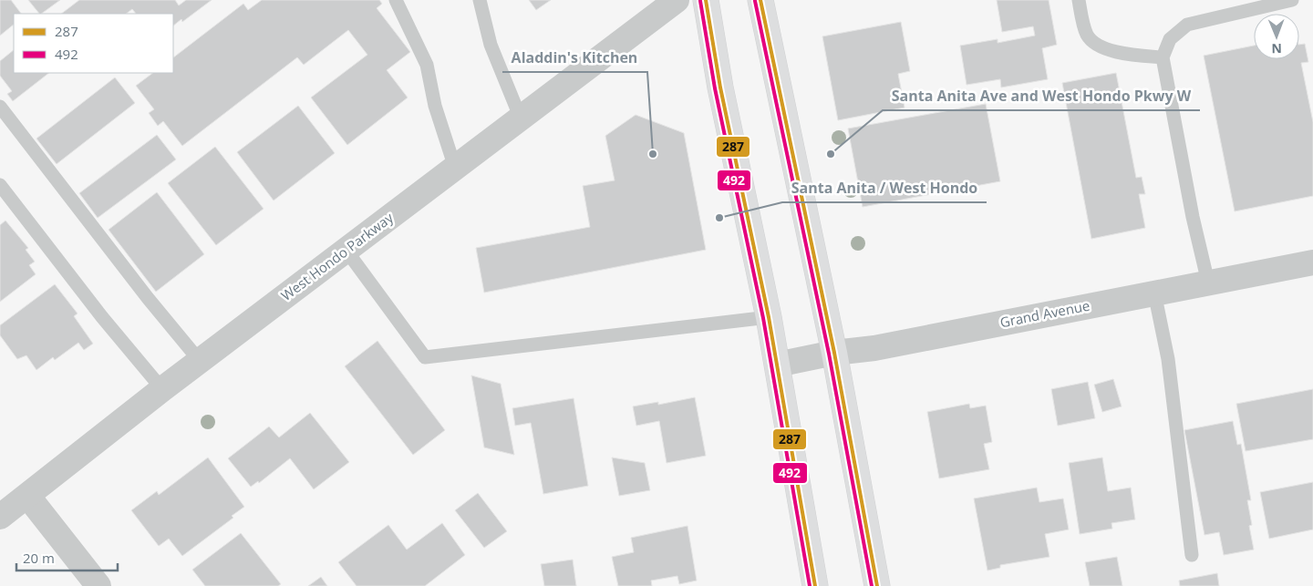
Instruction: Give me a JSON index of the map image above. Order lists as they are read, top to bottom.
{
  "streets": {
    "street": ["West Hondo Parkway", "Grand Avenue"]
  },
  "places": ["Aladdin's Kitchen", "Santa Anita Ave and West Hondo Pkwy W", "Santa Anita / West Hondo"],
  "lines": ["transit line 287", "transit line 492"],
  "legend": ["287", "492"],
  "scale_bar": "20 m",
  "north": "bottom"
}
